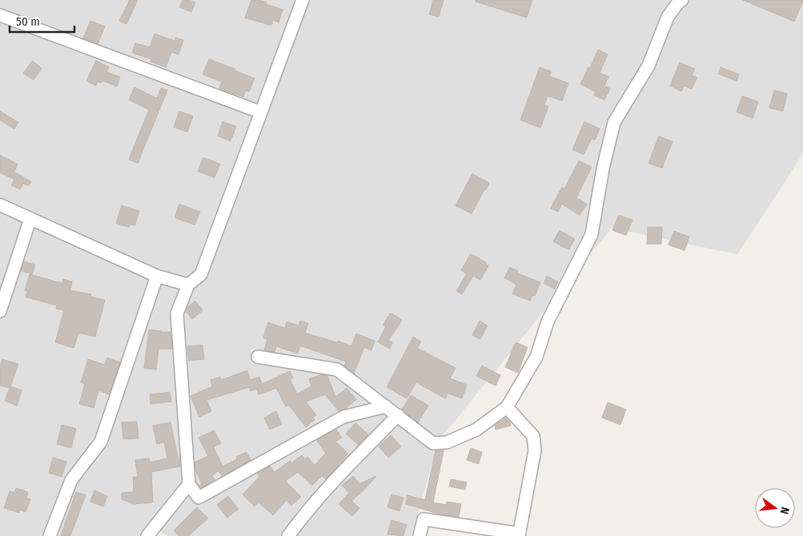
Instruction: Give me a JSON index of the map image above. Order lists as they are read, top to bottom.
{
  "scale_bar": "50 m",
  "north": "right"
}
